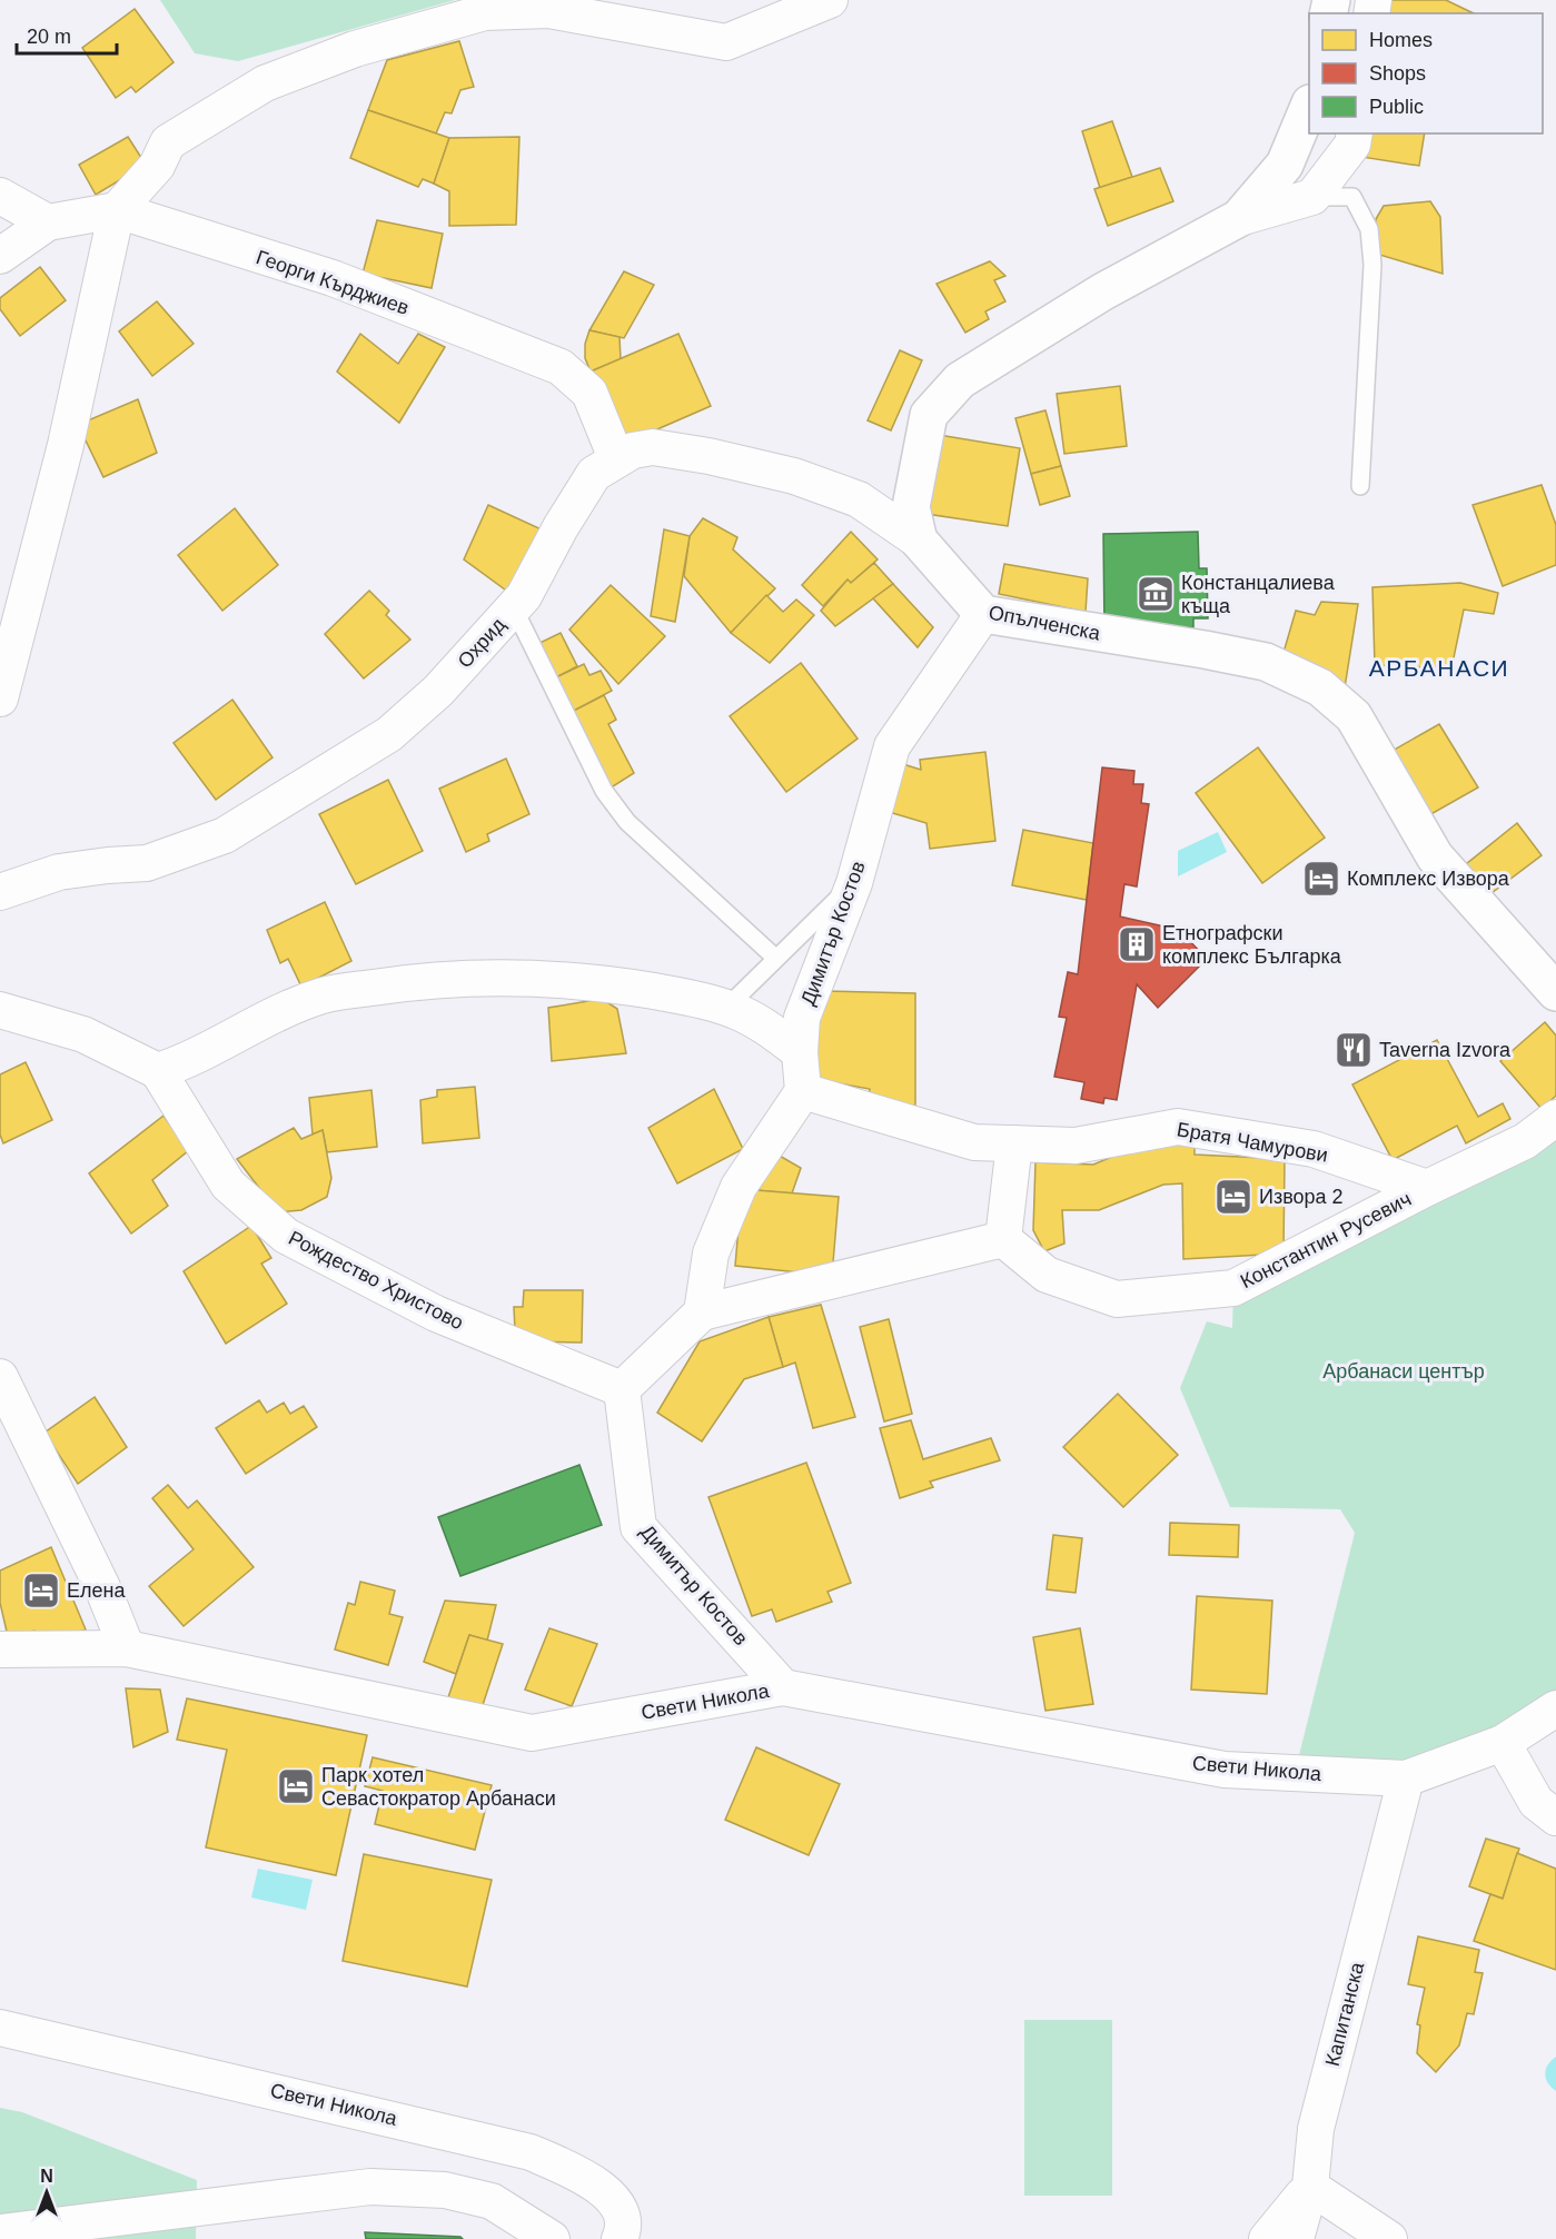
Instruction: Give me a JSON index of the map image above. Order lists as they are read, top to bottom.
{
  "streets": {
    "street": [
      "Георги Кърджиев",
      "Опълченска",
      "Охрид",
      "Димитър Костов",
      "Братя Чамурови",
      "Константин Русевич",
      "Рождество Христово",
      "Свети Никола",
      "Капитанска"
    ]
  },
  "crossings": [
    ["Георги Кърджиев", "Охрид"],
    ["Опълченска", "Охрид"],
    ["Опълченска", "Димитър Костов"],
    ["Димитър Костов", "Братя Чамурови"],
    ["Димитър Костов", "Рождество Христово"],
    ["Димитър Костов", "Свети Никола"],
    ["Братя Чамурови", "Константин Русевич"],
    ["Свети Никола", "Капитанска"]
  ],
  "districts": ["АРБАНАСИ"],
  "parks": ["Арбанаси център"],
  "places": {
    "museum": ["Констанцалиева къща"],
    "hotel": [
      "Комплекс Извора",
      "Извора 2",
      "Елена",
      "Парк хотел Севастократор Арбанаси"
    ],
    "building": ["Етнографски комплекс Българка"],
    "restaurant": ["Taverna Izvora"]
  },
  "legend": ["Homes", "Shops", "Public"],
  "scale_bar": "20 m",
  "north": "top"
}
